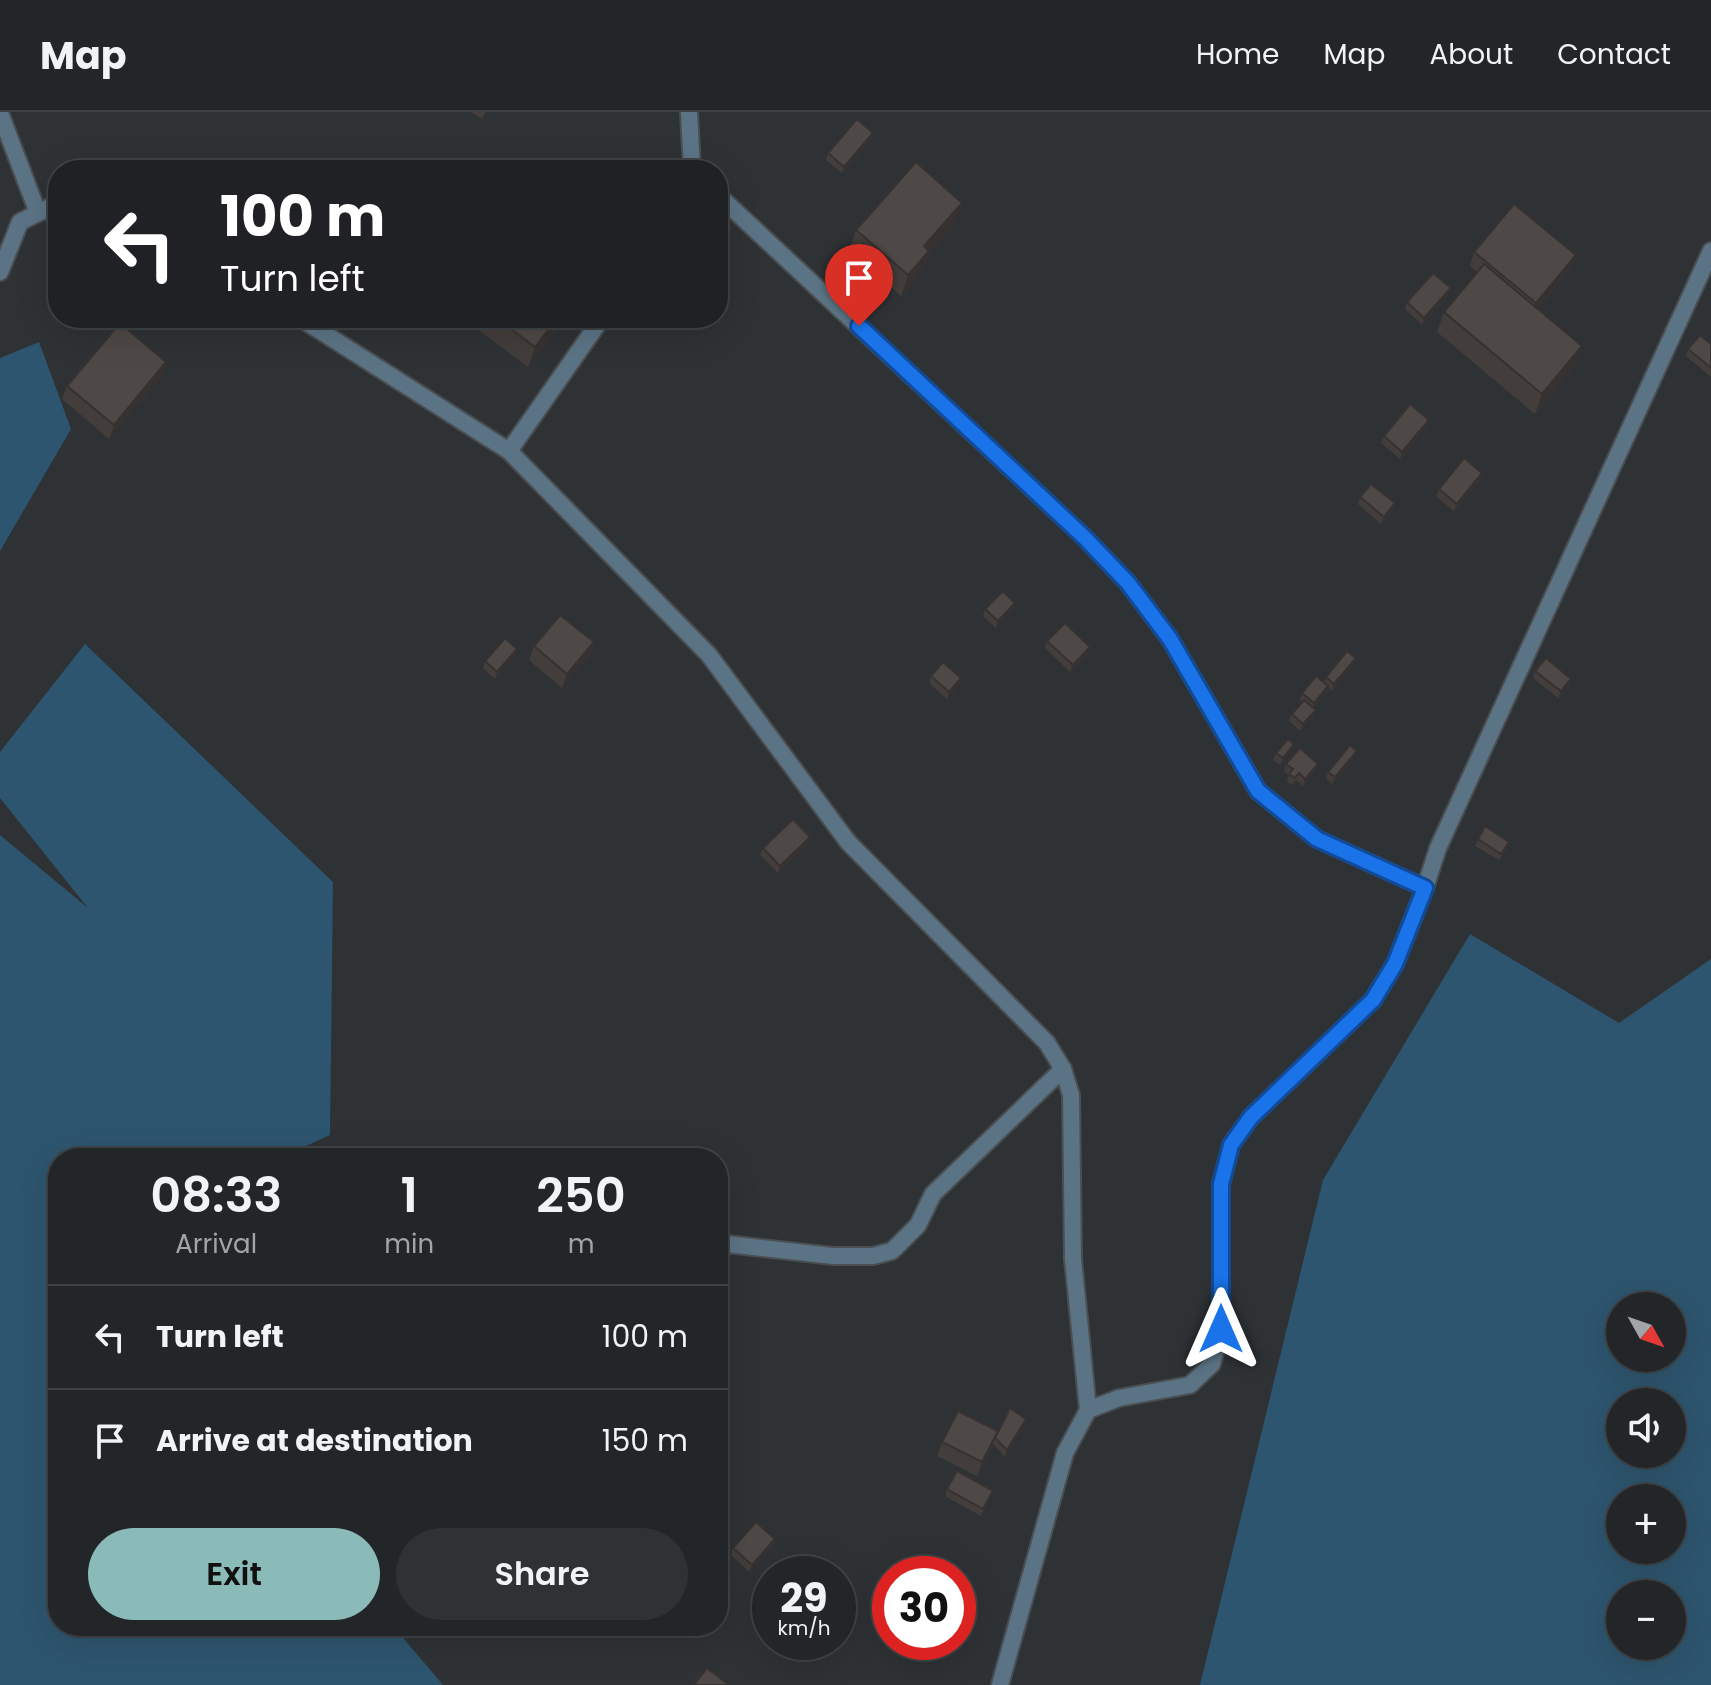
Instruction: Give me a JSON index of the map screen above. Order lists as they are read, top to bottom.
{
  "north": "bottom right",
  "page": {
    "header": "Map",
    "nav": [
      "Home",
      "Map",
      "About",
      "Contact"
    ],
    "turn": ["100 m", "Turn left"],
    "eta": [
      "08:33",
      "Arrival",
      "1",
      "min",
      "250",
      "m"
    ],
    "list": [
      {
        "name": "Turn left",
        "value": "100 m"
      },
      {
        "name": "Arrive at destination",
        "value": "150 m"
      }
    ],
    "map_buttons": ["+", "−"],
    "buttons": ["Exit", "Share"],
    "speed": "29 km/h",
    "limit": "30"
  }
}
